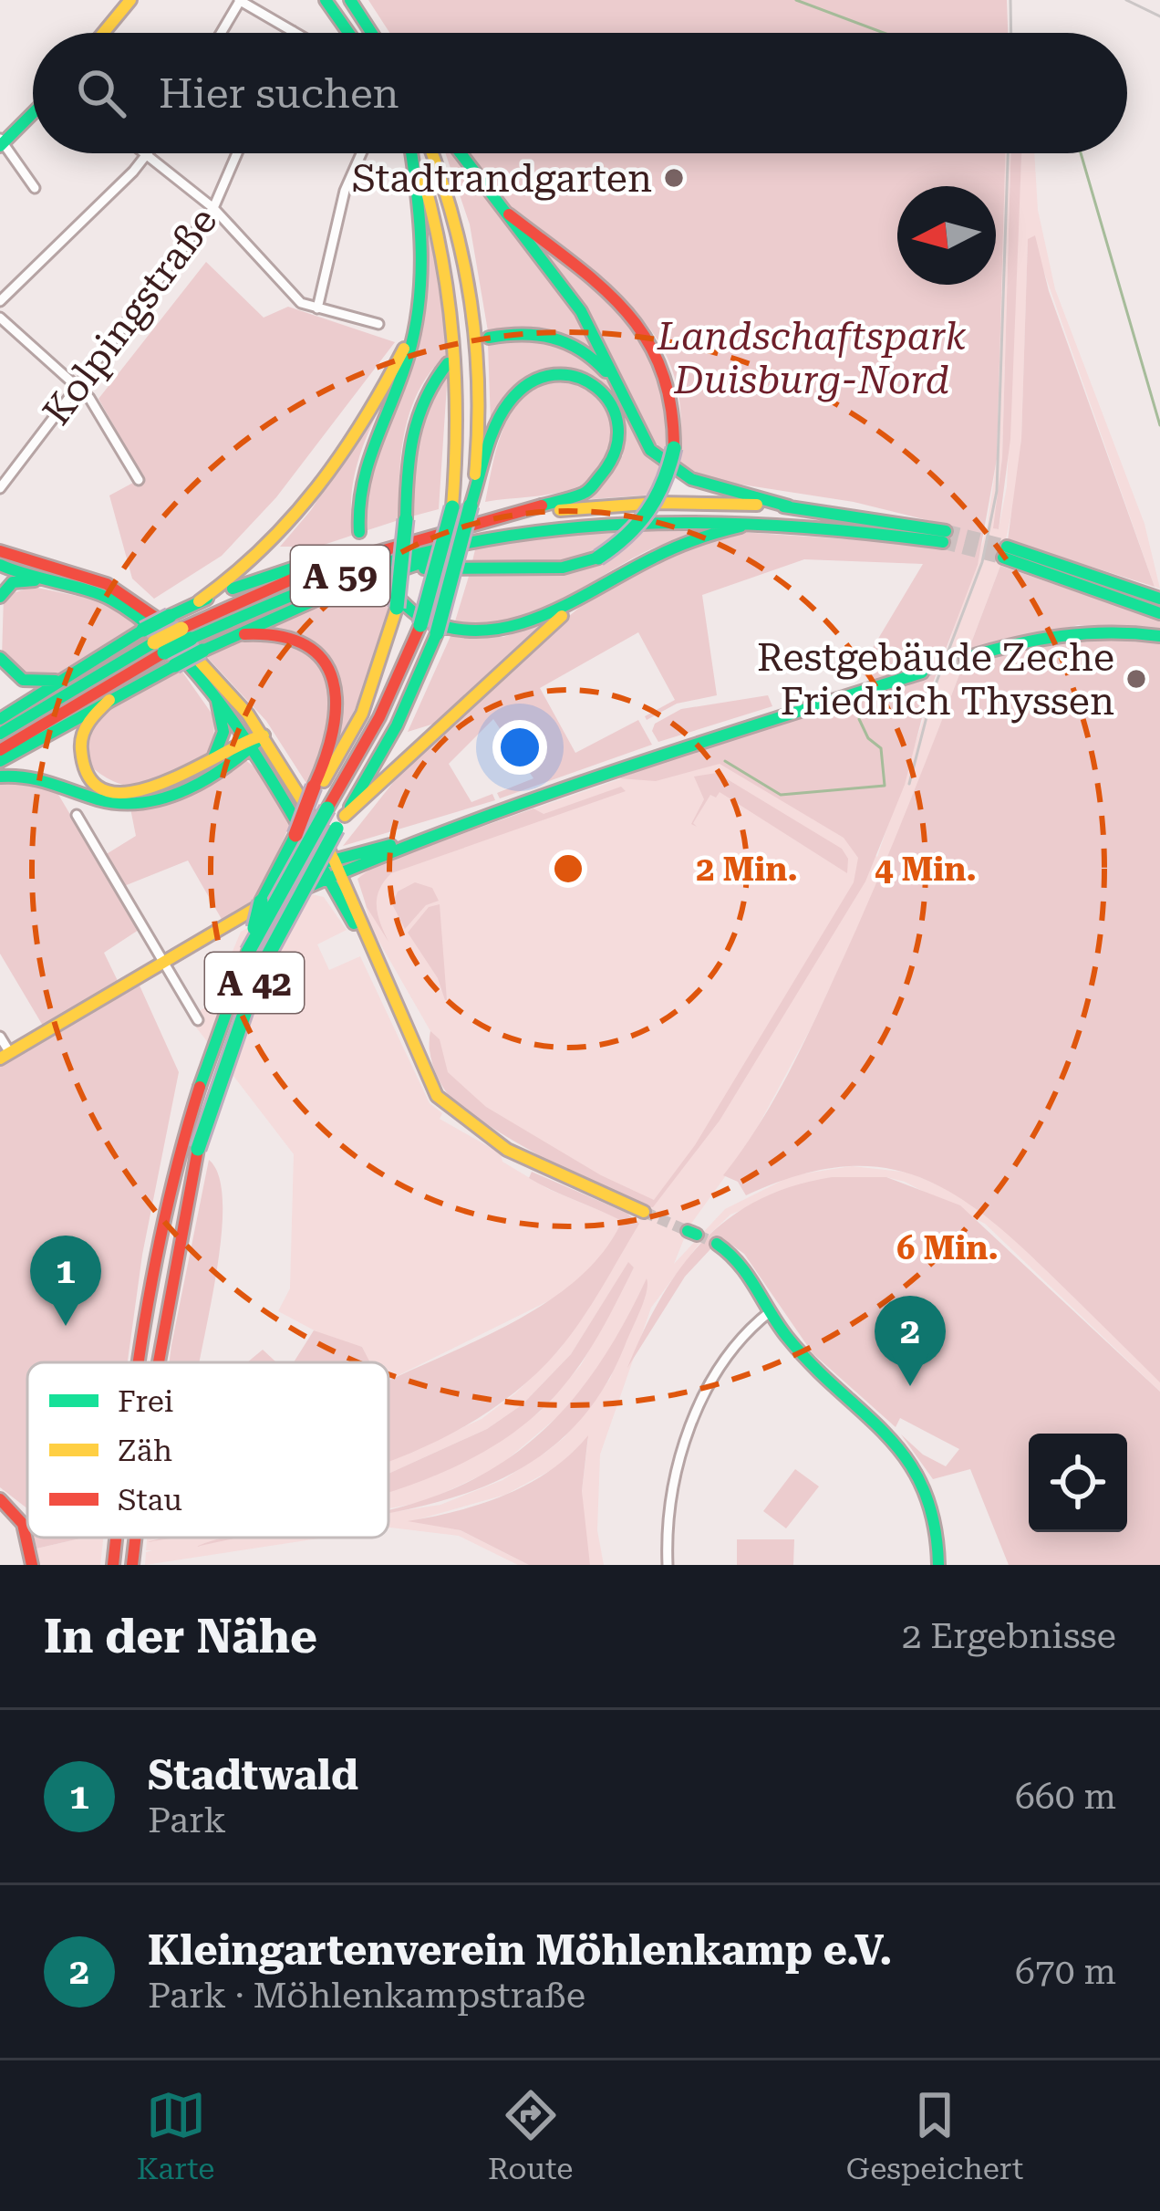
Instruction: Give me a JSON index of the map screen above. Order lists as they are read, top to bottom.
{
  "streets": {
    "main road": ["A 59", "A 42"],
    "street": ["Kolpingstraße"]
  },
  "parks": ["Landschaftspark Duisburg-Nord"],
  "places": ["Stadtrandgarten", "Restgebäude Zeche Friedrich Thyssen"],
  "legend": ["Frei", "Zäh", "Stau"],
  "north": "left",
  "page": {
    "search": "Hier suchen",
    "pins": ["1", "2"],
    "heading": ["In der Nähe", "2 Ergebnisse"],
    "list": [
      {
        "mark": "1",
        "name": "Stadtwald",
        "note": "Park",
        "value": "660 m"
      },
      {
        "mark": "2",
        "name": "Kleingartenverein Möhlenkamp e.V.",
        "note": "Park · Möhlenkampstraße",
        "value": "670 m"
      }
    ],
    "nav": ["Karte", "Route", "Gespeichert"]
  },
  "rings": ["2 Min.", "4 Min.", "6 Min."]
}
